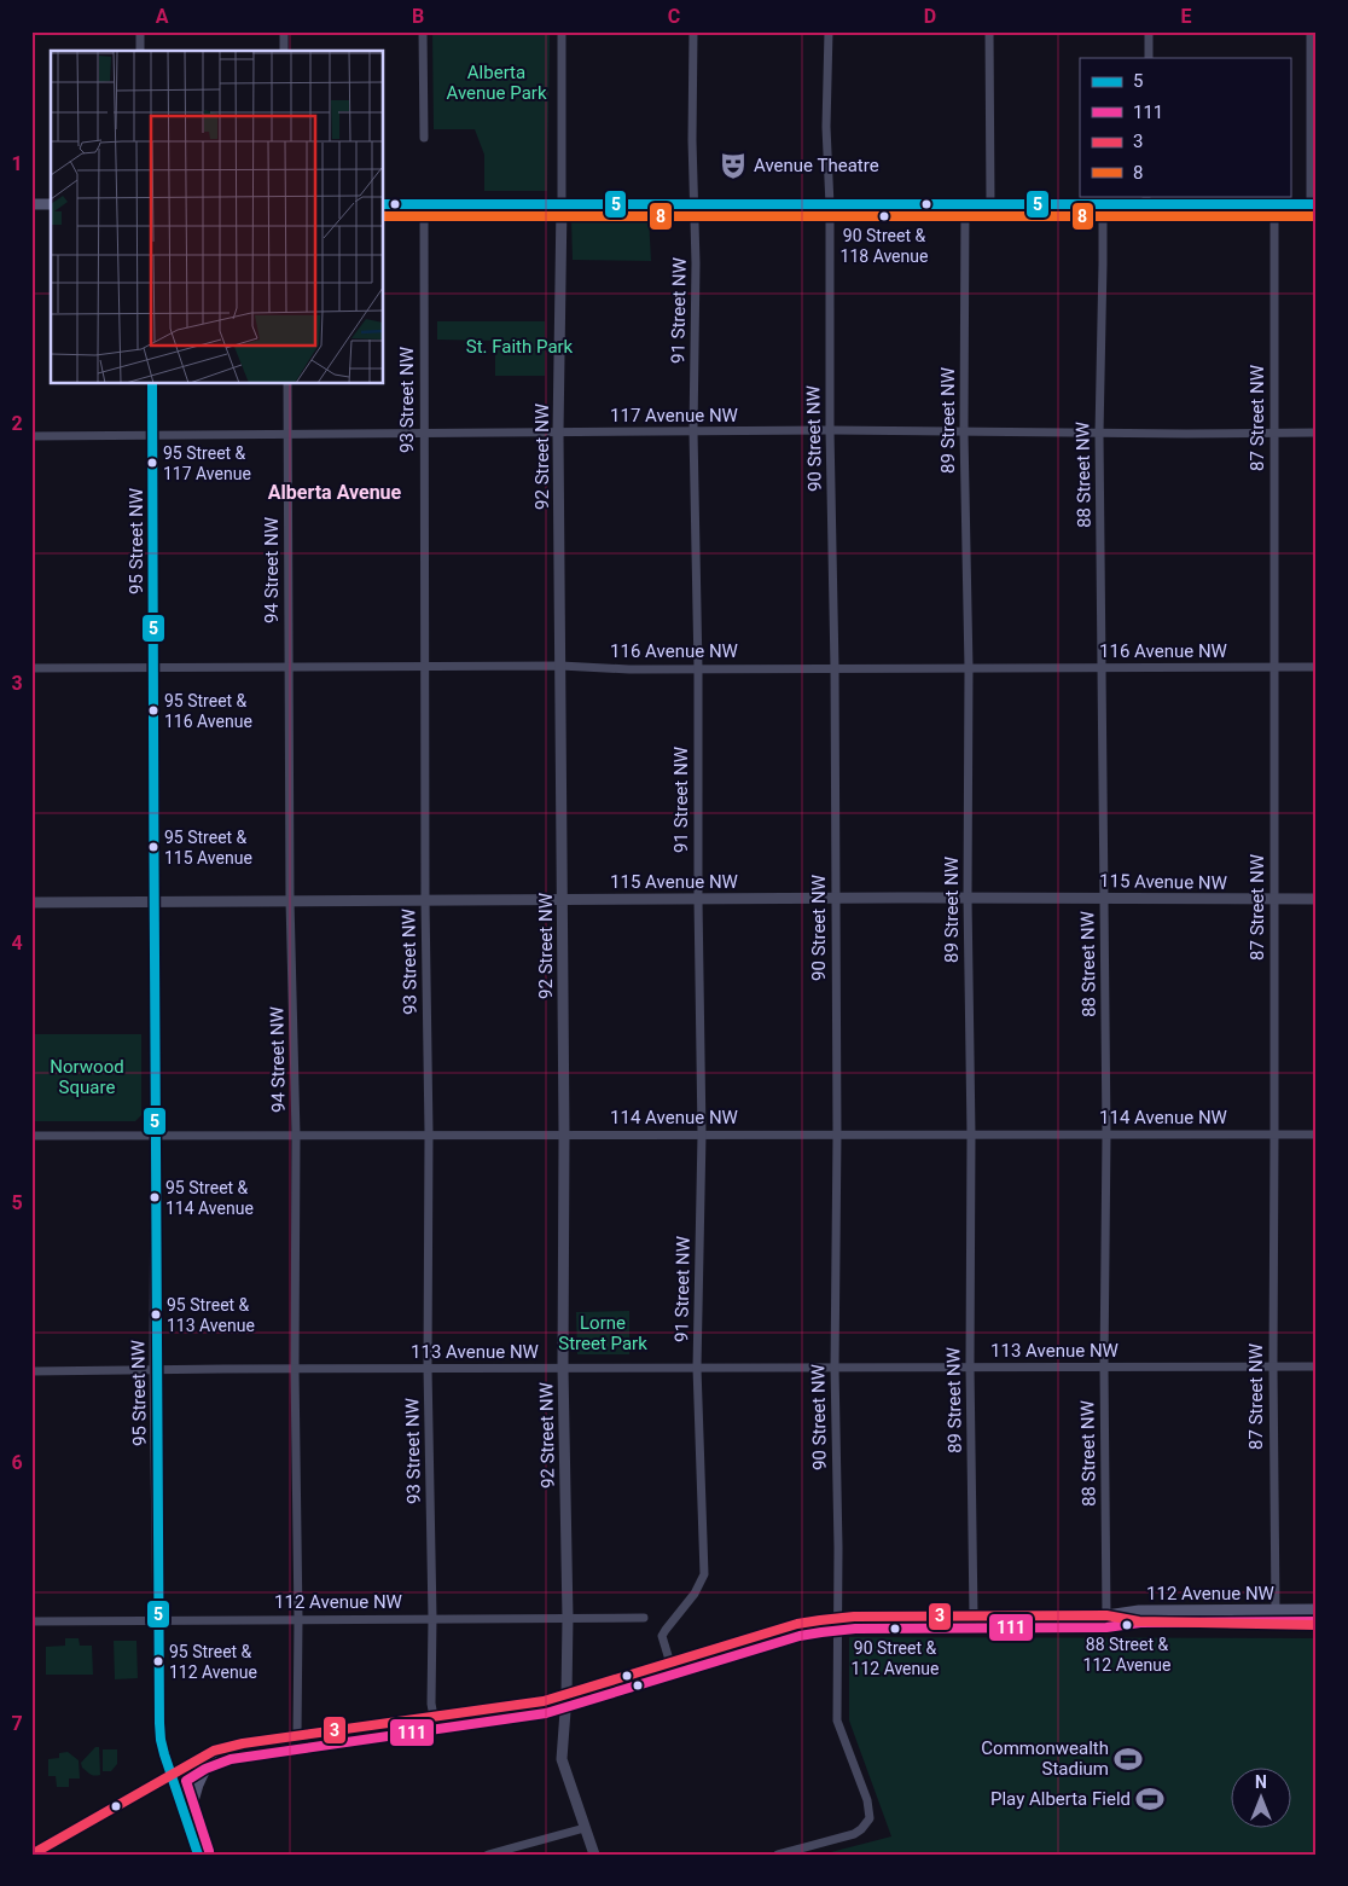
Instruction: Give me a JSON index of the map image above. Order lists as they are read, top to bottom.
{
  "streets": {
    "main road": ["112 Avenue NW"],
    "street": [
      "91 Street NW",
      "93 Street NW",
      "117 Avenue NW",
      "87 Street NW",
      "89 Street NW",
      "90 Street NW",
      "92 Street NW",
      "88 Street NW",
      "95 Street NW",
      "94 Street NW",
      "116 Avenue NW",
      "115 Avenue NW",
      "114 Avenue NW",
      "113 Avenue NW"
    ]
  },
  "crossings": [
    ["91 Street NW", "117 Avenue NW"],
    ["91 Street NW", "116 Avenue NW"],
    ["91 Street NW", "115 Avenue NW"],
    ["91 Street NW", "114 Avenue NW"],
    ["91 Street NW", "113 Avenue NW"],
    ["91 Street NW", "112 Avenue NW"],
    ["93 Street NW", "117 Avenue NW"],
    ["93 Street NW", "116 Avenue NW"],
    ["93 Street NW", "115 Avenue NW"],
    ["93 Street NW", "114 Avenue NW"],
    ["93 Street NW", "113 Avenue NW"],
    ["93 Street NW", "112 Avenue NW"],
    ["117 Avenue NW", "87 Street NW"],
    ["117 Avenue NW", "89 Street NW"],
    ["117 Avenue NW", "90 Street NW"],
    ["117 Avenue NW", "92 Street NW"],
    ["117 Avenue NW", "88 Street NW"],
    ["117 Avenue NW", "95 Street NW"],
    ["117 Avenue NW", "94 Street NW"],
    ["87 Street NW", "116 Avenue NW"],
    ["87 Street NW", "115 Avenue NW"],
    ["87 Street NW", "114 Avenue NW"],
    ["87 Street NW", "113 Avenue NW"],
    ["87 Street NW", "112 Avenue NW"],
    ["89 Street NW", "116 Avenue NW"],
    ["89 Street NW", "115 Avenue NW"],
    ["89 Street NW", "114 Avenue NW"],
    ["89 Street NW", "113 Avenue NW"],
    ["89 Street NW", "112 Avenue NW"],
    ["90 Street NW", "116 Avenue NW"],
    ["90 Street NW", "115 Avenue NW"],
    ["90 Street NW", "114 Avenue NW"],
    ["90 Street NW", "113 Avenue NW"],
    ["90 Street NW", "112 Avenue NW"],
    ["92 Street NW", "116 Avenue NW"],
    ["92 Street NW", "115 Avenue NW"],
    ["92 Street NW", "114 Avenue NW"],
    ["92 Street NW", "113 Avenue NW"],
    ["92 Street NW", "112 Avenue NW"],
    ["88 Street NW", "116 Avenue NW"],
    ["88 Street NW", "115 Avenue NW"],
    ["88 Street NW", "114 Avenue NW"],
    ["88 Street NW", "113 Avenue NW"],
    ["88 Street NW", "112 Avenue NW"],
    ["95 Street NW", "116 Avenue NW"],
    ["95 Street NW", "115 Avenue NW"],
    ["95 Street NW", "114 Avenue NW"],
    ["95 Street NW", "113 Avenue NW"],
    ["95 Street NW", "112 Avenue NW"],
    ["94 Street NW", "116 Avenue NW"],
    ["94 Street NW", "115 Avenue NW"],
    ["94 Street NW", "114 Avenue NW"],
    ["94 Street NW", "113 Avenue NW"],
    ["94 Street NW", "112 Avenue NW"]
  ],
  "districts": ["Alberta Avenue"],
  "parks": [
    "Alberta Avenue Park",
    "St. Faith Park",
    "Norwood Square",
    "Lorne Street Park"
  ],
  "places": {
    "theatre": ["Avenue Theatre"],
    "other": [
      "90 Street & 118 Avenue",
      "95 Street & 117 Avenue",
      "95 Street & 116 Avenue",
      "95 Street & 115 Avenue",
      "95 Street & 114 Avenue",
      "95 Street & 113 Avenue",
      "88 Street & 112 Avenue",
      "90 Street & 112 Avenue",
      "95 Street & 112 Avenue"
    ],
    "sports": ["Commonwealth Stadium", "Play Alberta Field"]
  },
  "lines": [
    "transit line 5",
    "transit line 8",
    "transit line 3",
    "transit line 111"
  ],
  "legend": [
    "5",
    "111",
    "3",
    "8"
  ],
  "north": "top",
  "grid": {
    "columns": [
      "A",
      "B",
      "C",
      "D",
      "E"
    ],
    "rows": [
      "1",
      "2",
      "3",
      "4",
      "5",
      "6",
      "7"
    ]
  }
}
